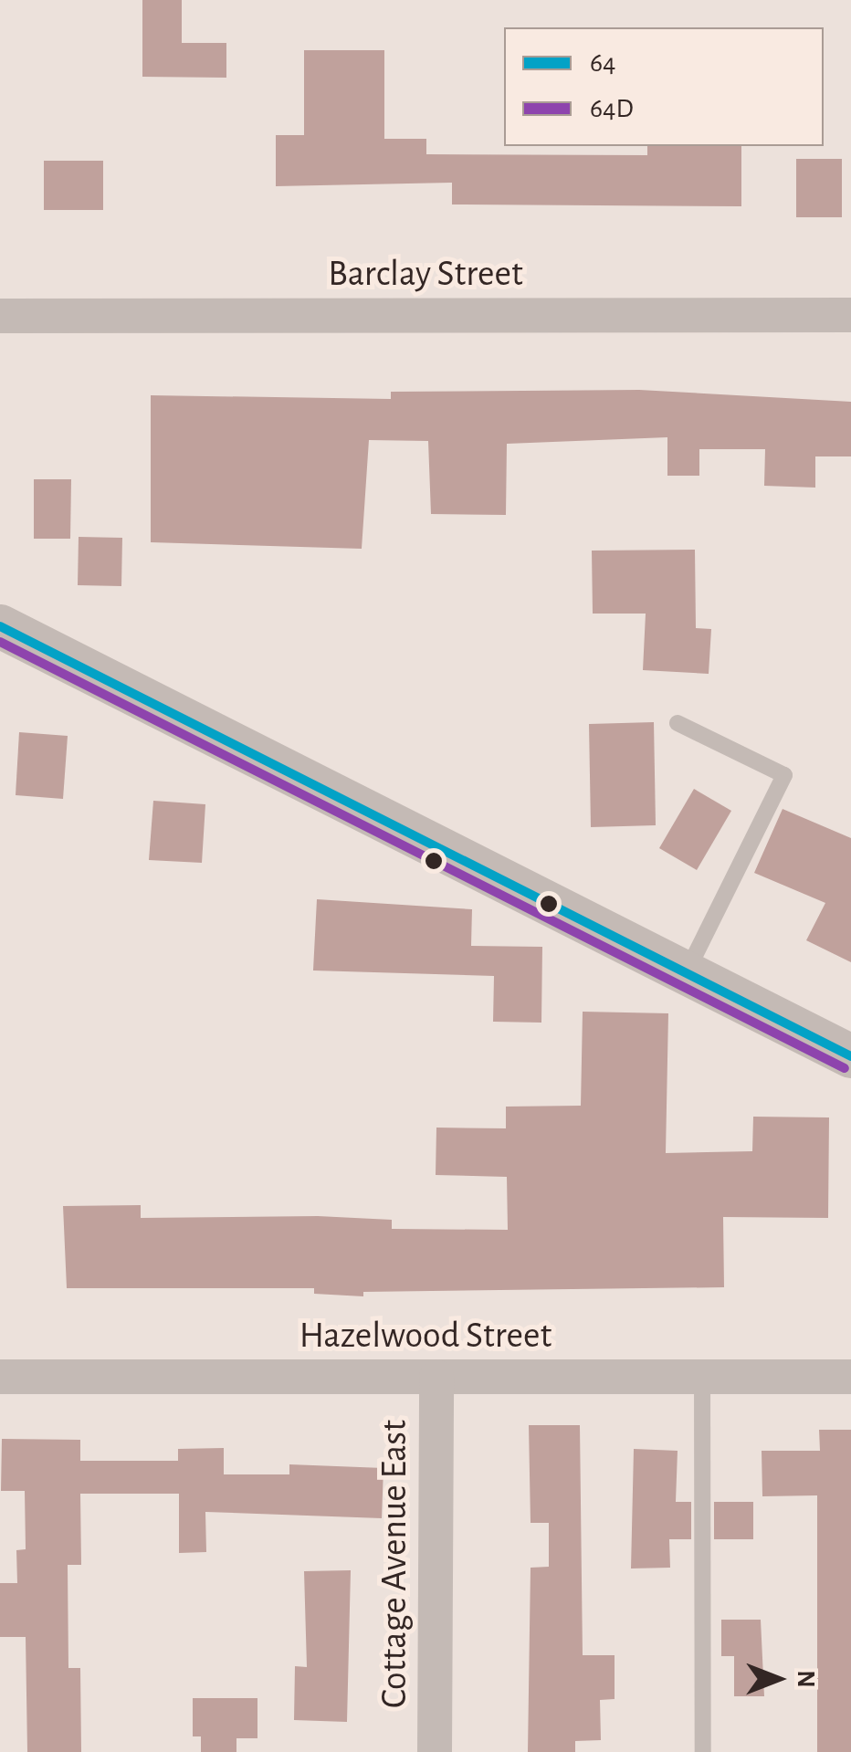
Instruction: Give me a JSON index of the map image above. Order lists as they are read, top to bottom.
{
  "streets": {
    "street": ["Barclay Street", "Hazelwood Street", "Cottage Avenue East"]
  },
  "crossings": [
    ["Hazelwood Street", "Cottage Avenue East"]
  ],
  "lines": ["transit line 64", "transit line 64D"],
  "legend": ["64", "64D"],
  "north": "right"
}
